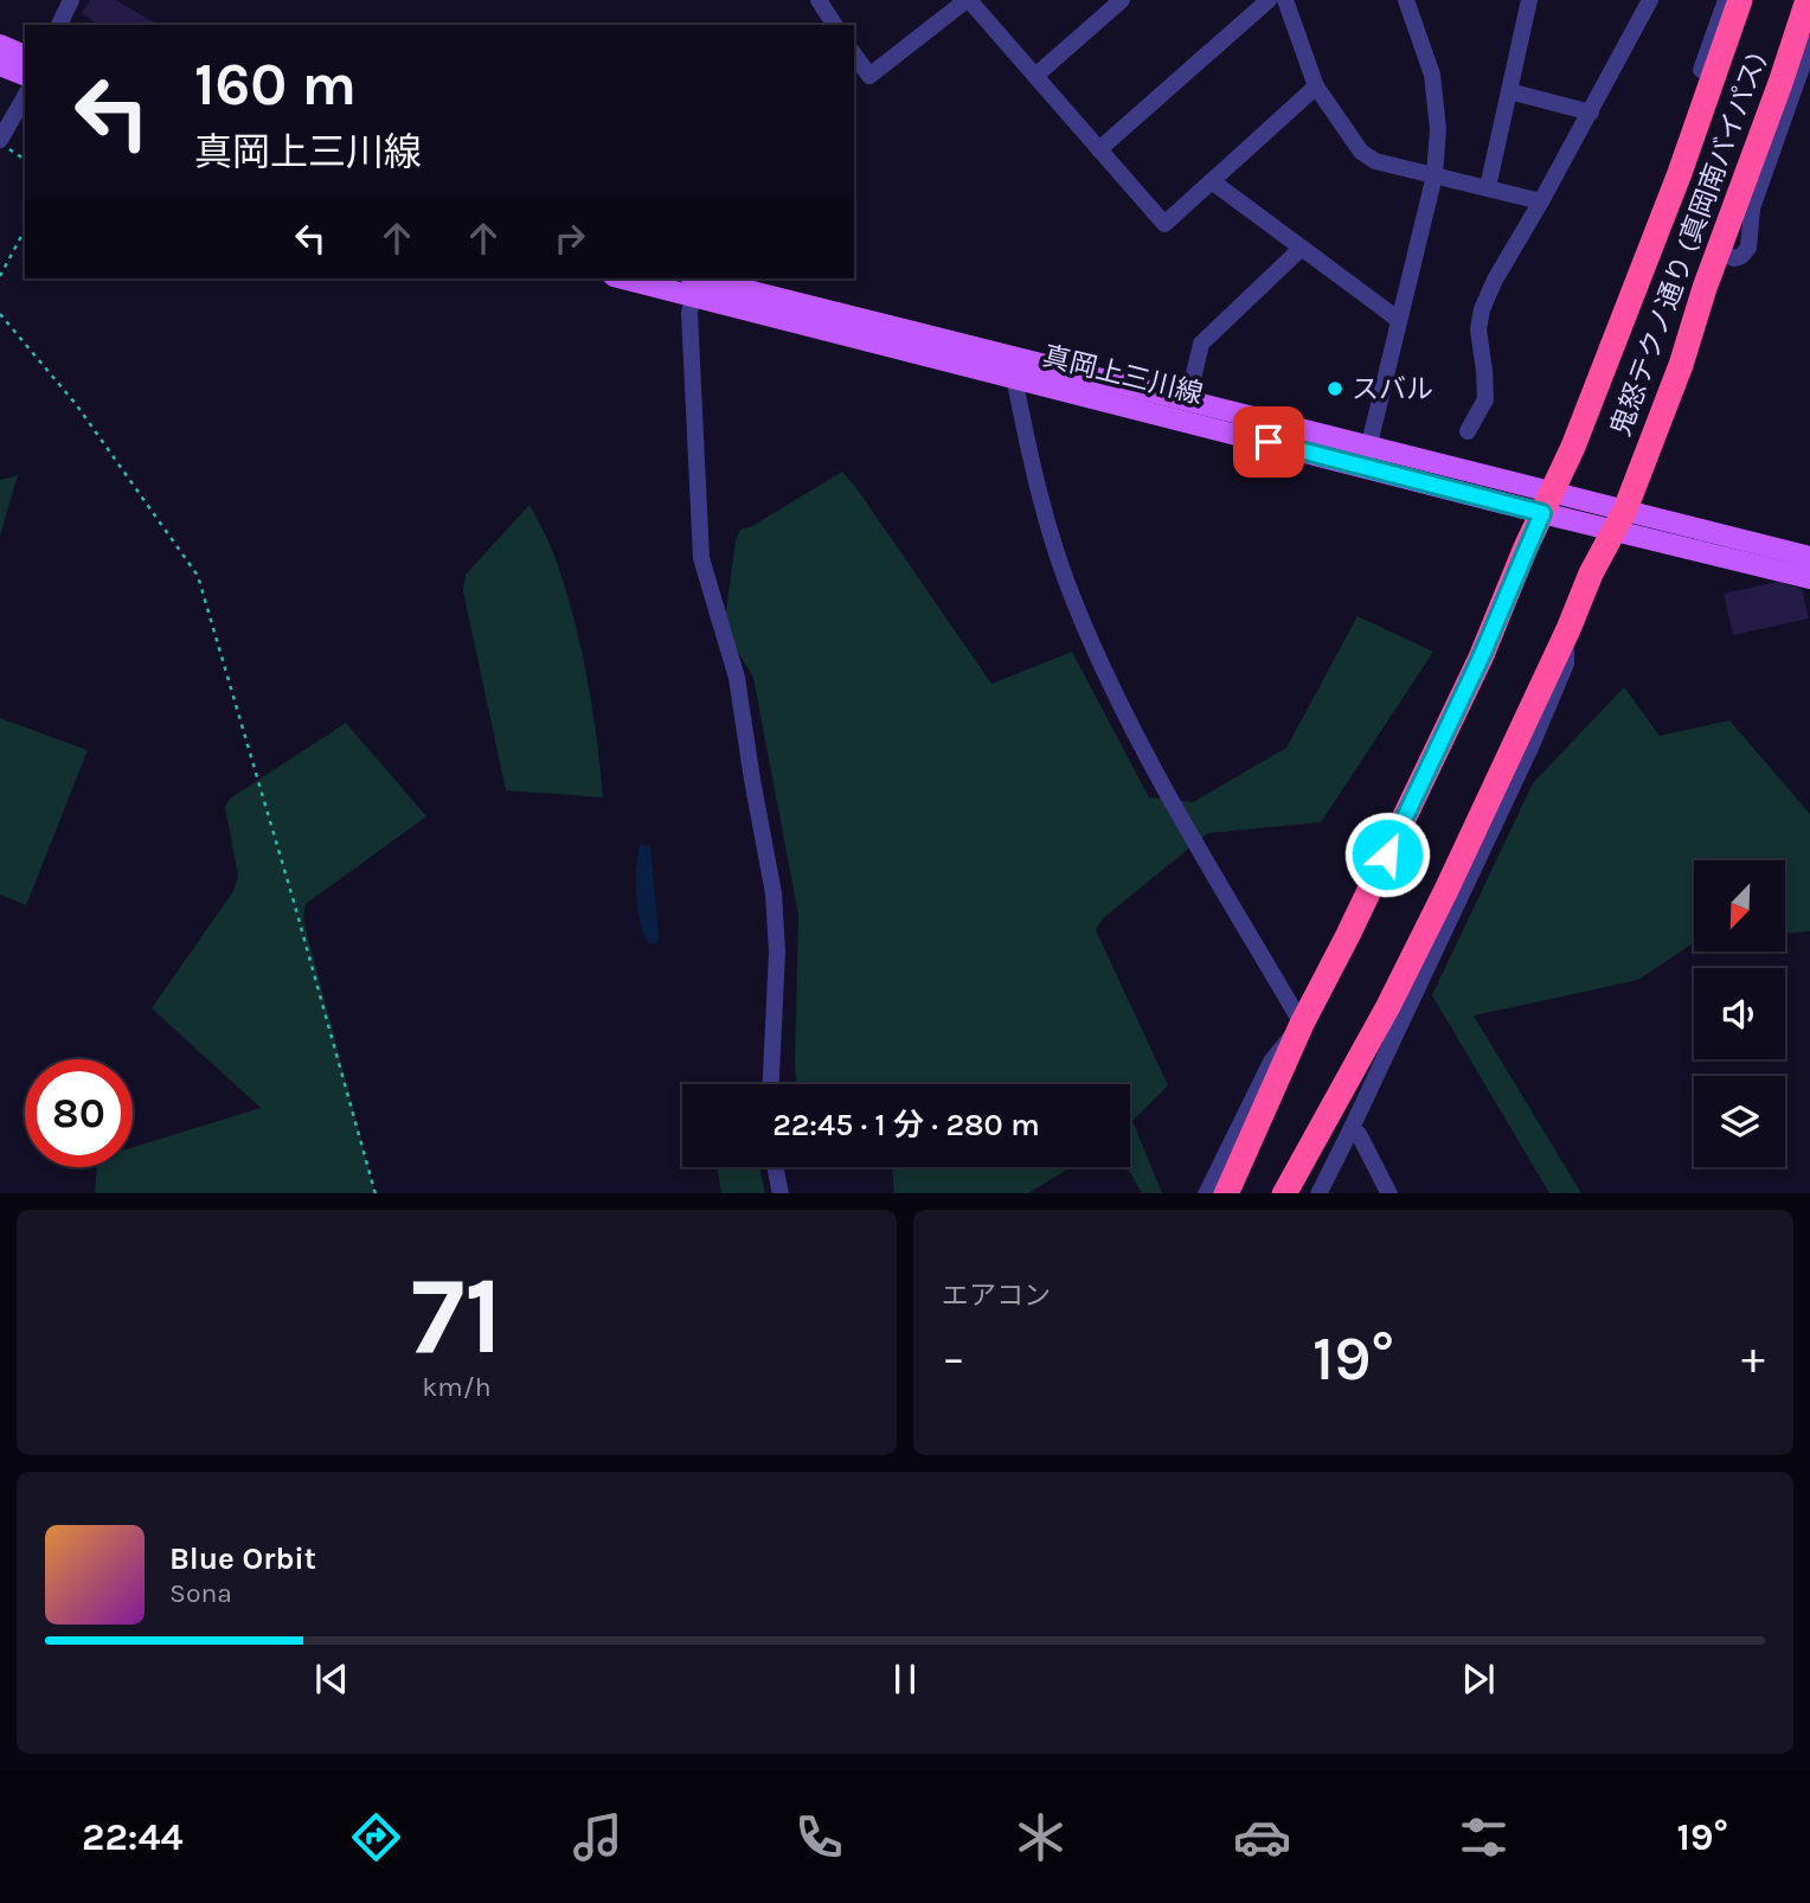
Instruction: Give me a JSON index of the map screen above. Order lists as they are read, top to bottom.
{
  "streets": {
    "highway": ["鬼怒テクノ通り (真岡南バイパス)"],
    "main road": ["真岡上三川線"]
  },
  "crossings": [
    ["鬼怒テクノ通り (真岡南バイパス)", "真岡上三川線"]
  ],
  "places": ["スバル"],
  "north": "bottom left",
  "page": {
    "turn": ["160 m", "真岡上三川線"],
    "limit": "80",
    "trip": "22:45 · 1 分 · 280 m",
    "tile": [
      ["71", "km/h"],
      "エアコン"
    ],
    "heat": ["−", "19°", "+"],
    "song": ["Blue Orbit", "Sona"],
    "tabs": ["22:44", "19°"]
  }
}
